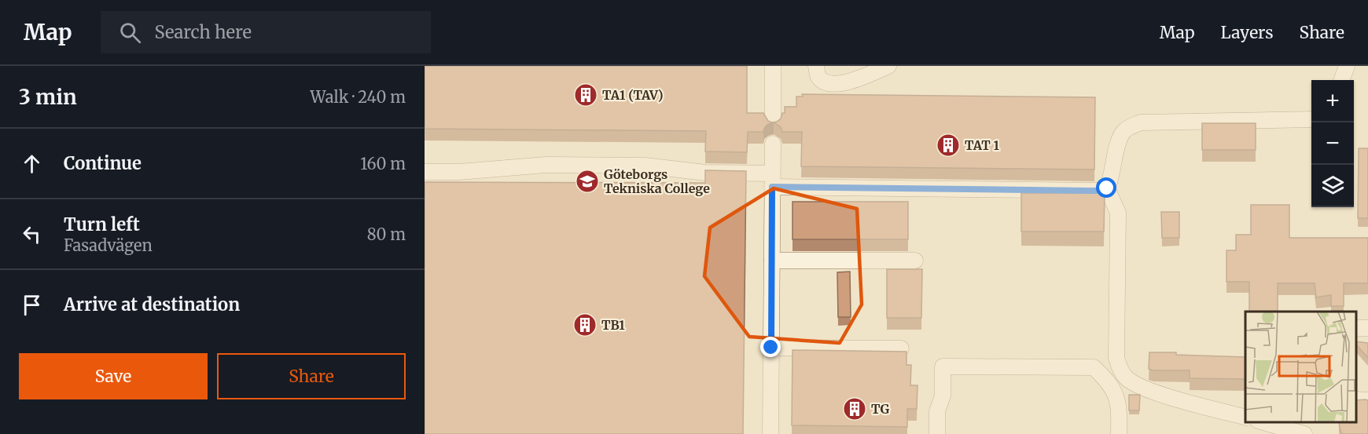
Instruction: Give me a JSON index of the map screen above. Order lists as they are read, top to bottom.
{
  "places": {
    "building": [
      "TA1 (TAV)",
      "TAT 1",
      "TB1",
      "TG"
    ],
    "school or university": ["Göteborgs Tekniska College"]
  },
  "page": {
    "header": "Map",
    "search": "Search here",
    "nav": ["Map", "Layers", "Share"],
    "heading": ["3 min", "Walk · 240 m"],
    "map_buttons": ["+", "−"],
    "list": [
      ["Continue", "160 m"],
      ["Turn left", "Fasadvägen", "80 m"],
      "Arrive at destination"
    ],
    "buttons": ["Save", "Share"]
  }
}
